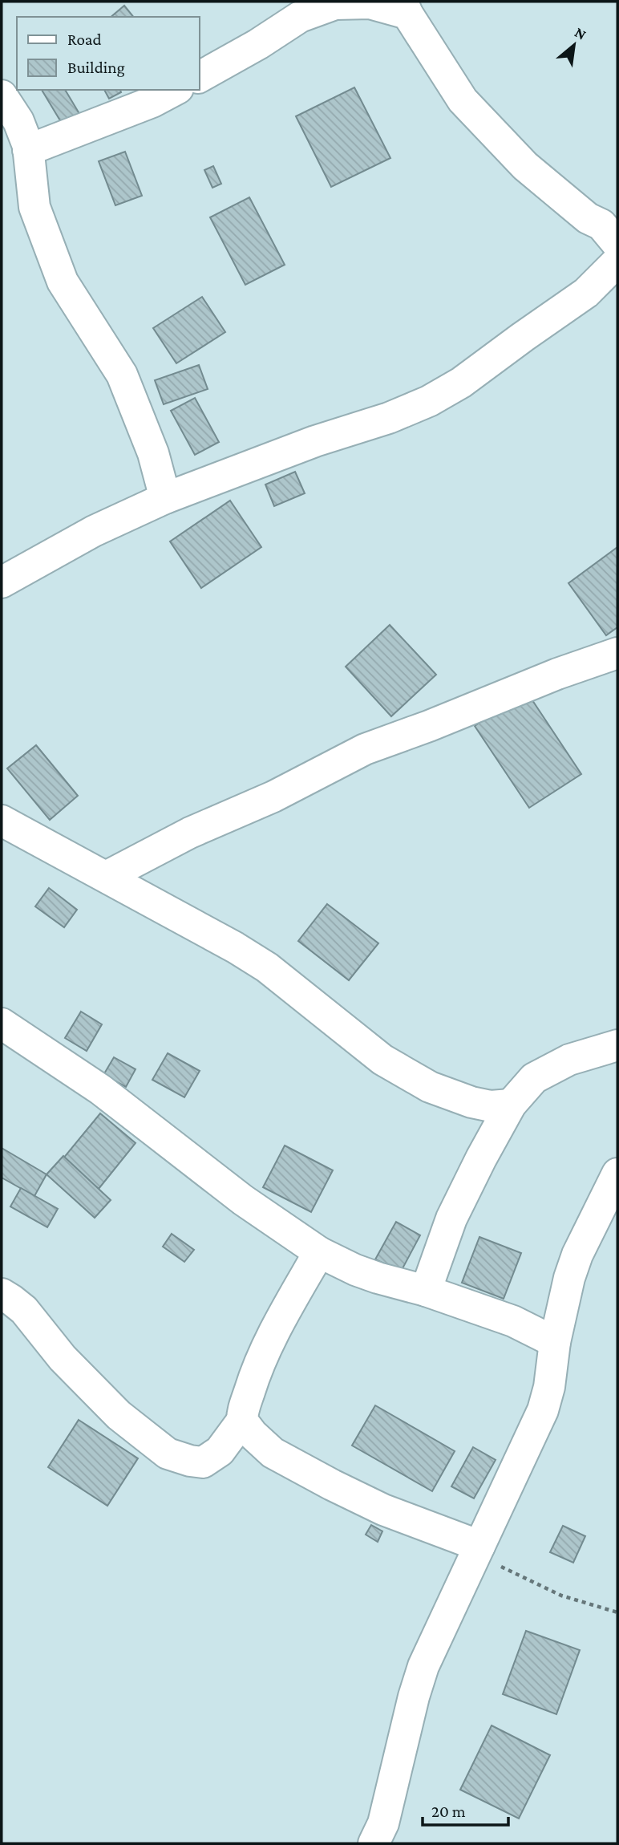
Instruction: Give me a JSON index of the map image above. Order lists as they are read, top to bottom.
{
  "legend": ["Road", "Building"],
  "scale_bar": "20 m",
  "north": "top right"
}
